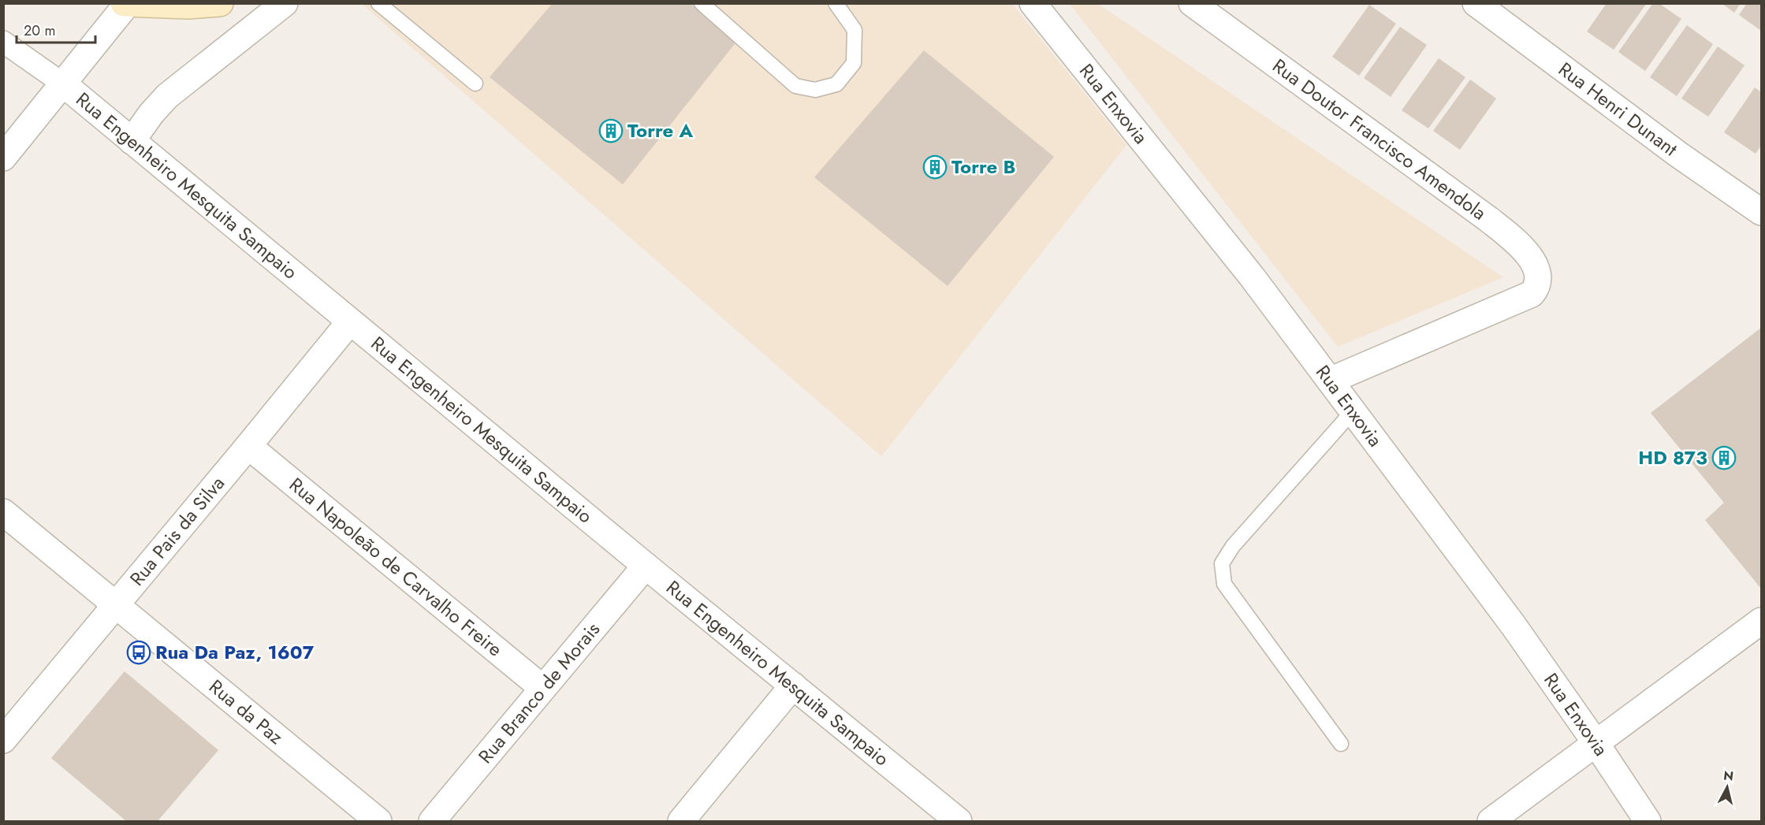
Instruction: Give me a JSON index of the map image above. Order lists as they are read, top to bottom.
{
  "streets": {
    "street": [
      "Rua Enxovia",
      "Rua Henri Dunant",
      "Rua Doutor Francisco Amendola",
      "Rua Engenheiro Mesquita Sampaio",
      "Rua Pais da Silva",
      "Rua Napoleão de Carvalho Freire",
      "Rua Branco de Morais",
      "Rua da Paz"
    ]
  },
  "crossings": [
    ["Rua Enxovia", "Rua Doutor Francisco Amendola"],
    ["Rua Engenheiro Mesquita Sampaio", "Rua Pais da Silva"],
    ["Rua Engenheiro Mesquita Sampaio", "Rua Branco de Morais"],
    ["Rua Pais da Silva", "Rua Napoleão de Carvalho Freire"],
    ["Rua Pais da Silva", "Rua da Paz"],
    ["Rua Napoleão de Carvalho Freire", "Rua Branco de Morais"]
  ],
  "places": {
    "building": ["Torre A", "Torre B", "HD 873"],
    "bus stop": ["Rua Da Paz, 1607"]
  },
  "scale_bar": "20 m",
  "north": "top"
}
